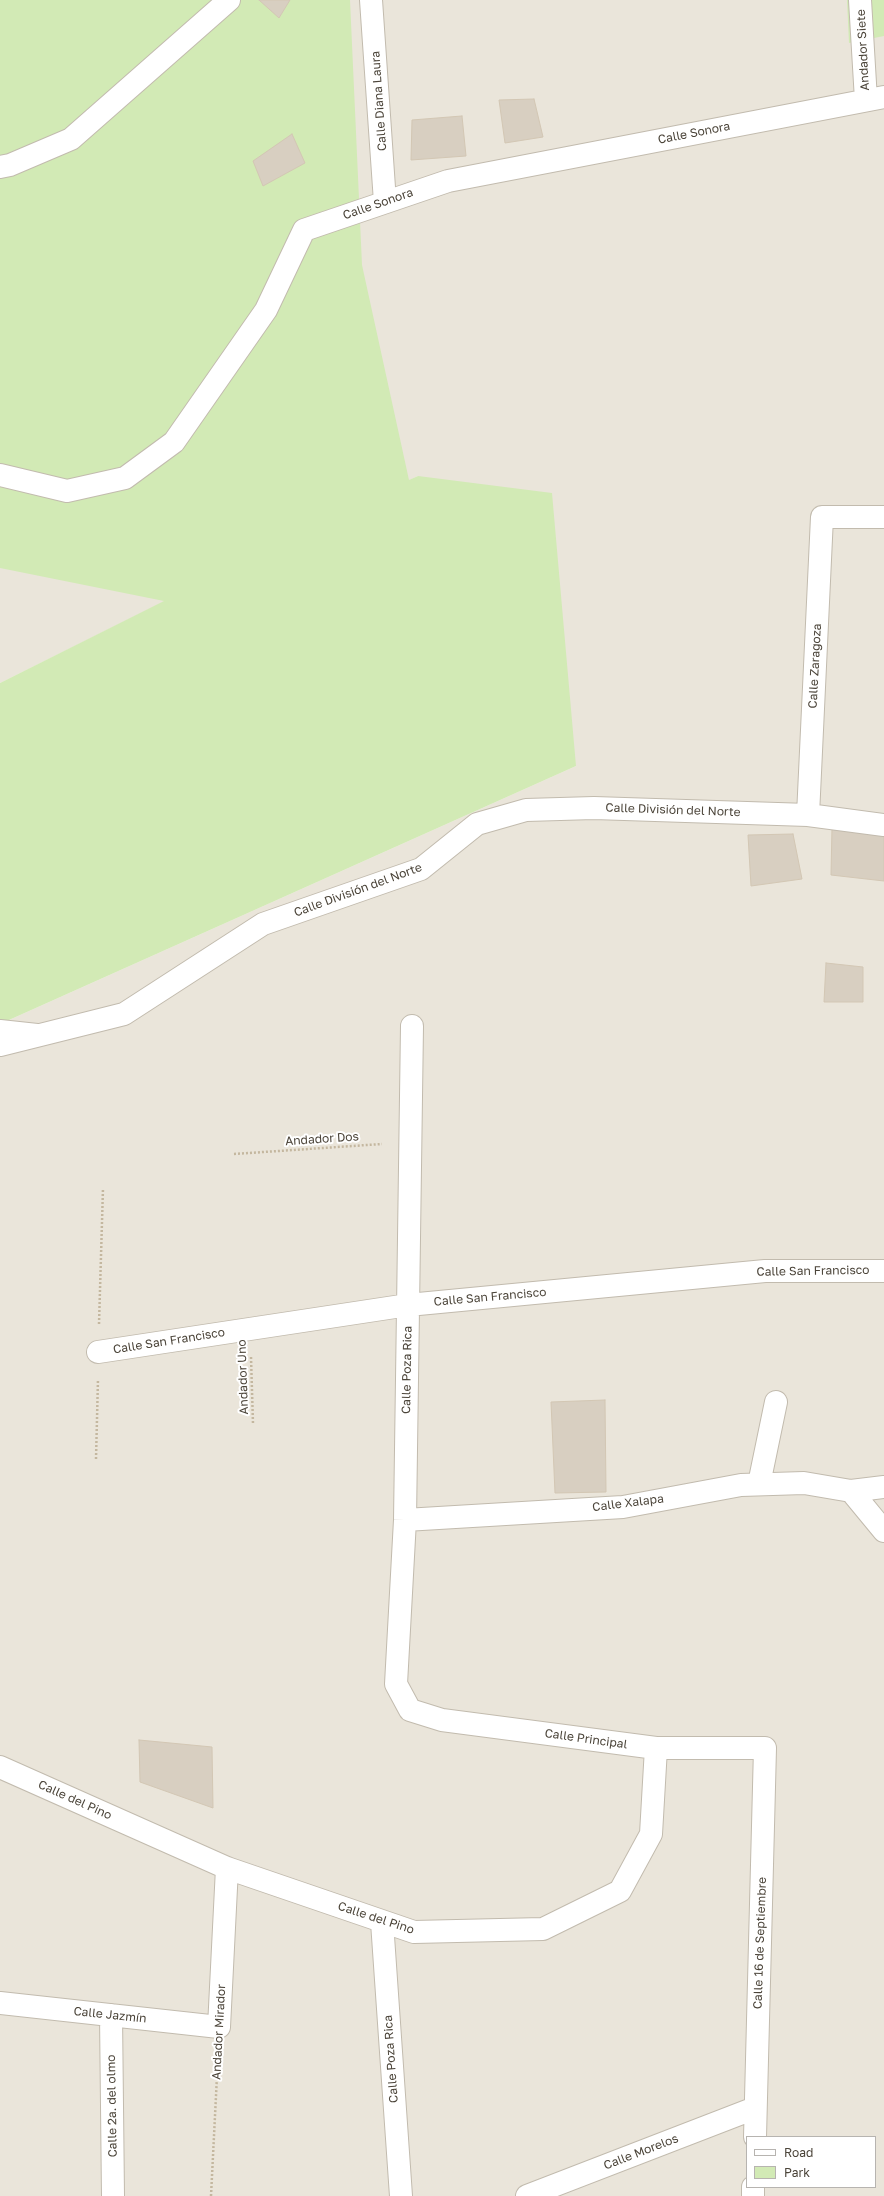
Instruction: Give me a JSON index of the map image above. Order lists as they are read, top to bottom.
{
  "streets": {
    "street": [
      "Andador Siete",
      "Calle Diana Laura",
      "Calle Sonora",
      "Calle Zaragoza",
      "Calle División del Norte",
      "Calle San Francisco",
      "Calle Poza Rica",
      "Calle Xalapa",
      "Calle Principal",
      "Calle del Pino",
      "Calle 16 de Septiembre",
      "Calle Jazmín",
      "Andador Mirador",
      "Calle 2a. del olmo",
      "Calle Morelos"
    ],
    "path": ["Andador Dos", "Andador Uno"]
  },
  "crossings": [
    ["Andador Siete", "Calle Sonora"],
    ["Calle Diana Laura", "Calle Sonora"],
    ["Calle Zaragoza", "Calle División del Norte"],
    ["Andador Dos", "Calle Poza Rica"],
    ["Calle San Francisco", "Calle Poza Rica"],
    ["Calle San Francisco", "Andador Uno"],
    ["Calle Poza Rica", "Calle Xalapa"],
    ["Calle Poza Rica", "Calle Principal"],
    ["Calle Poza Rica", "Calle del Pino"],
    ["Calle Principal", "Calle del Pino"],
    ["Calle Principal", "Calle 16 de Septiembre"],
    ["Calle del Pino", "Andador Mirador"],
    ["Calle 16 de Septiembre", "Calle Morelos"],
    ["Calle Jazmín", "Andador Mirador"],
    ["Calle Jazmín", "Calle 2a. del olmo"]
  ],
  "legend": ["Road", "Park"]
}
